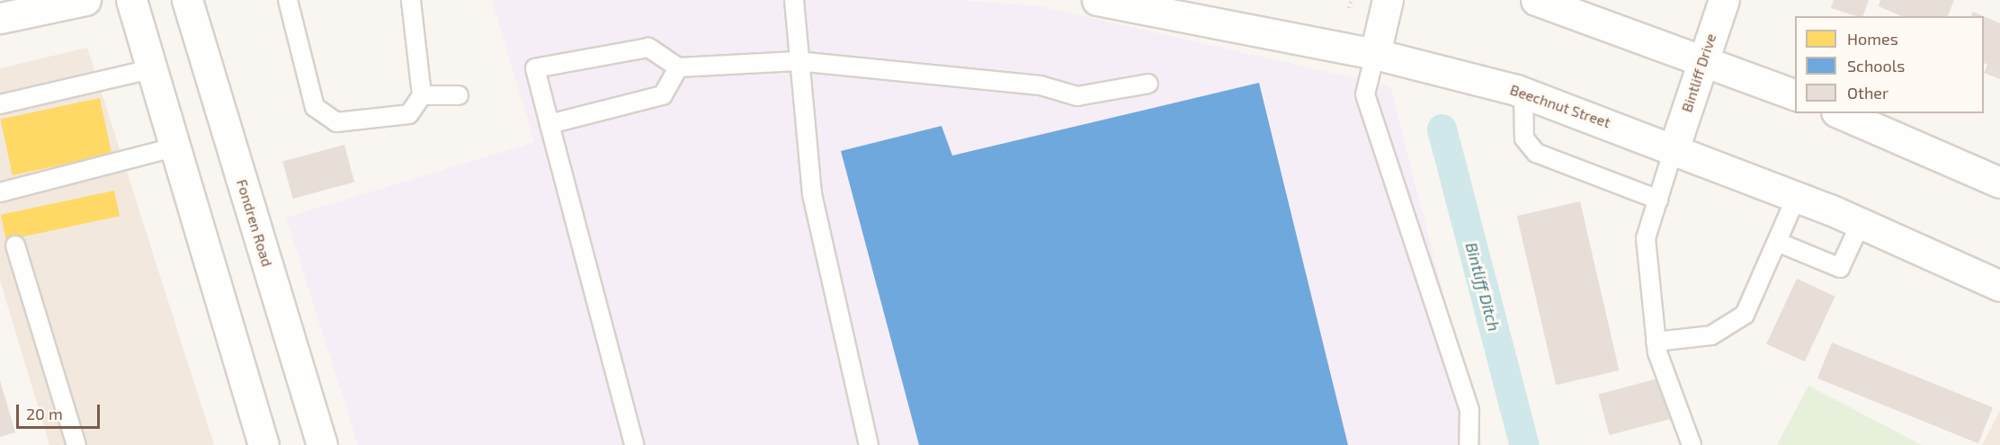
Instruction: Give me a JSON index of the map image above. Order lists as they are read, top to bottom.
{
  "streets": {
    "main road": ["Bintliff Drive", "Beechnut Street", "Fondren Road"]
  },
  "crossings": [
    ["Bintliff Drive", "Beechnut Street"]
  ],
  "water": ["Bintliff Ditch"],
  "legend": ["Homes", "Schools", "Other"],
  "scale_bar": "20 m"
}
